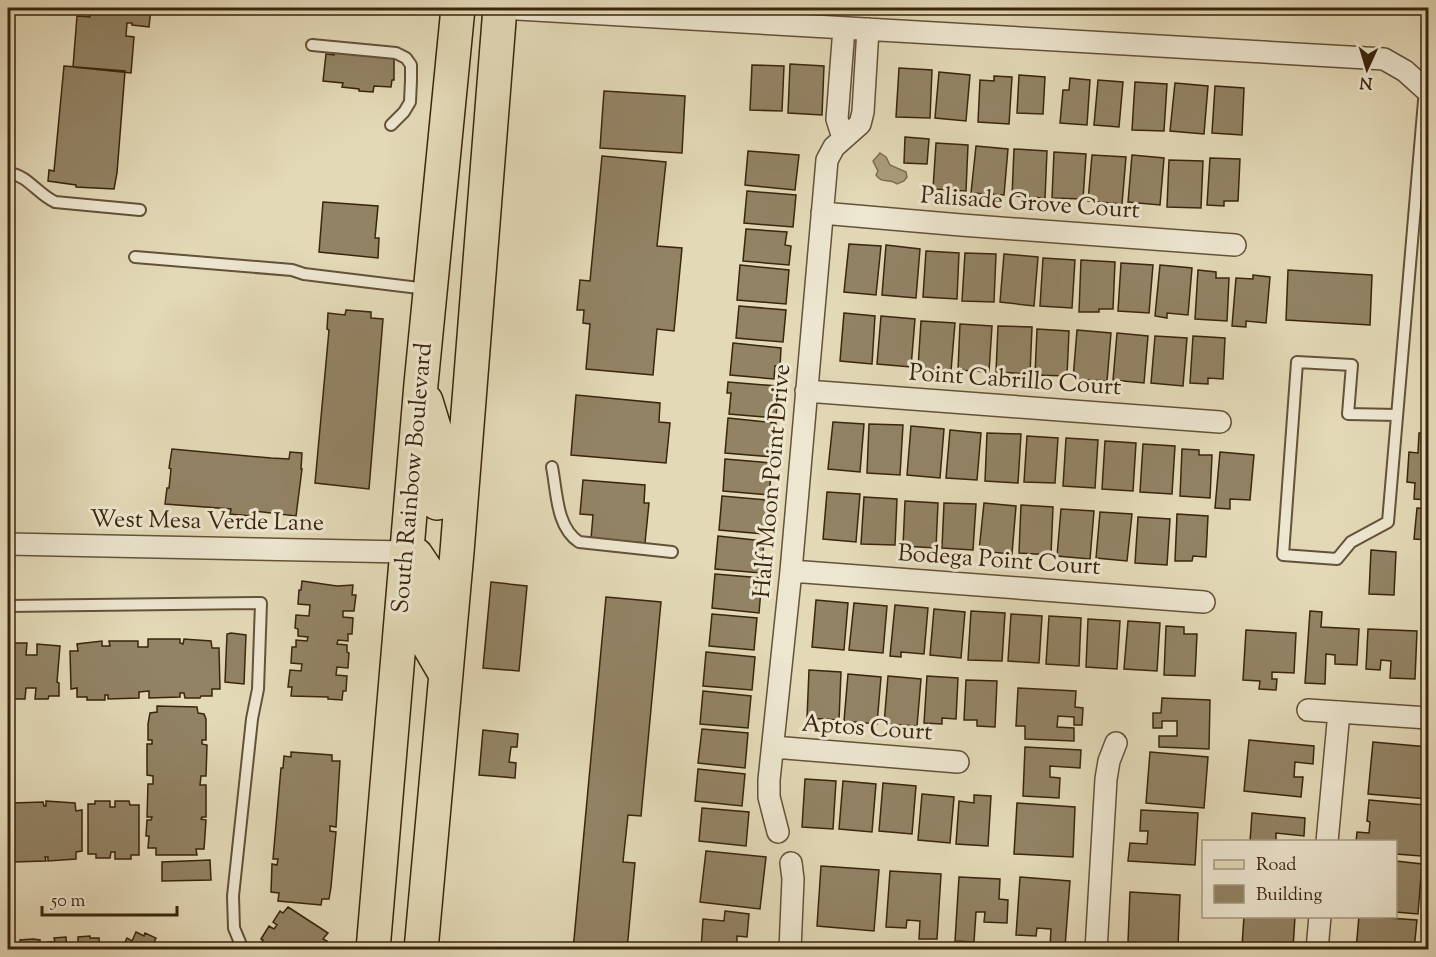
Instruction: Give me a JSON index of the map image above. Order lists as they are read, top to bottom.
{
  "streets": {
    "main road": ["South Rainbow Boulevard"],
    "street": [
      "Palisade Grove Court",
      "Point Cabrillo Court",
      "Half Moon Point Drive",
      "West Mesa Verde Lane",
      "Bodega Point Court",
      "Aptos Court"
    ]
  },
  "crossings": [
    ["Palisade Grove Court", "Half Moon Point Drive"],
    ["Point Cabrillo Court", "Half Moon Point Drive"],
    ["South Rainbow Boulevard", "West Mesa Verde Lane"],
    ["Half Moon Point Drive", "Bodega Point Court"],
    ["Half Moon Point Drive", "Aptos Court"]
  ],
  "legend": ["Road", "Building"],
  "scale_bar": "50 m",
  "north": "bottom"
}
